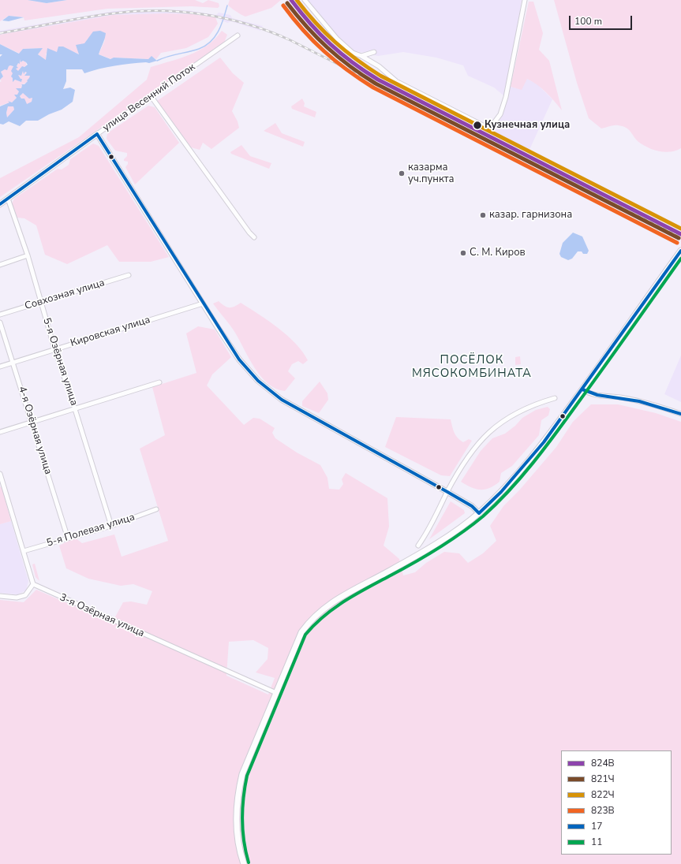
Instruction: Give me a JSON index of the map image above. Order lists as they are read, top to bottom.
{
  "streets": {
    "street": [
      "улица Весенний Поток",
      "Совхозная улица",
      "Кировская улица",
      "5-я Озёрная улица",
      "4-я Озёрная улица",
      "5-я Полевая улица",
      "3-я Озёрная улица"
    ]
  },
  "crossings": [
    ["улица Весенний Поток", "5-я Озёрная улица"],
    ["Совхозная улица", "5-я Озёрная улица"],
    ["Кировская улица", "5-я Озёрная улица"],
    ["Кировская улица", "4-я Озёрная улица"],
    ["5-я Озёрная улица", "5-я Полевая улица"],
    ["4-я Озёрная улица", "5-я Полевая улица"]
  ],
  "districts": ["ПОСЁЛОК МЯСОКОМБИНАТА"],
  "places": [
    "Кузнечная улица",
    "казарма уч.пункта",
    "казар. гарнизона",
    "С. М. Киров"
  ],
  "lines": [
    "transit line 824В",
    "transit line 822Ч",
    "transit line 821Ч",
    "transit line 823В",
    "transit line 17",
    "transit line 11"
  ],
  "legend": [
    "824В",
    "821Ч",
    "822Ч",
    "823В",
    "17",
    "11"
  ],
  "scale_bar": "100 m"
}
